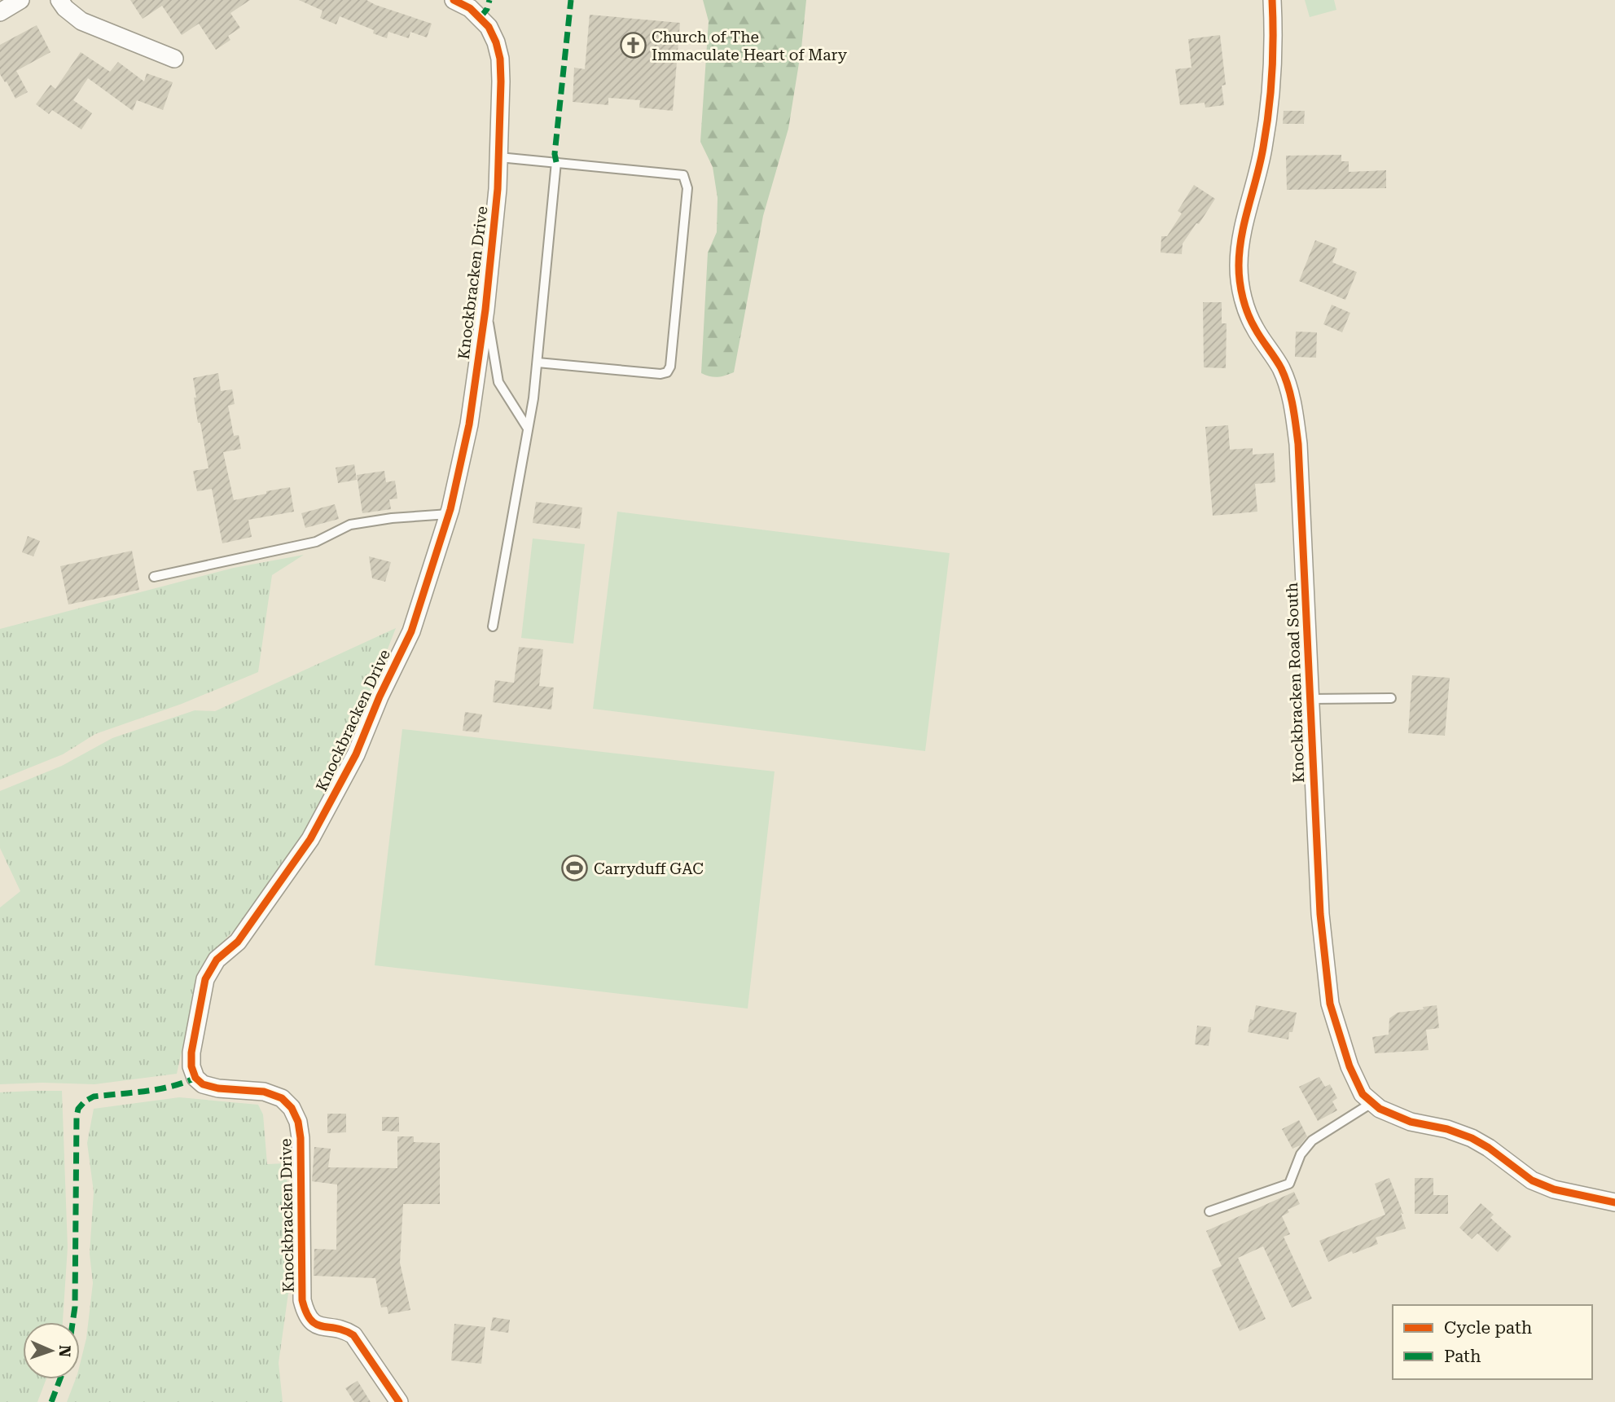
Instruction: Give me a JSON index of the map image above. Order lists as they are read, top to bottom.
{
  "streets": {
    "street": ["Knockbracken Drive", "Knockbracken Road South"]
  },
  "places": {
    "church": ["Church of The Immaculate Heart of Mary"],
    "sports": ["Carryduff GAC"]
  },
  "legend": ["Cycle path", "Path"],
  "north": "right"
}
